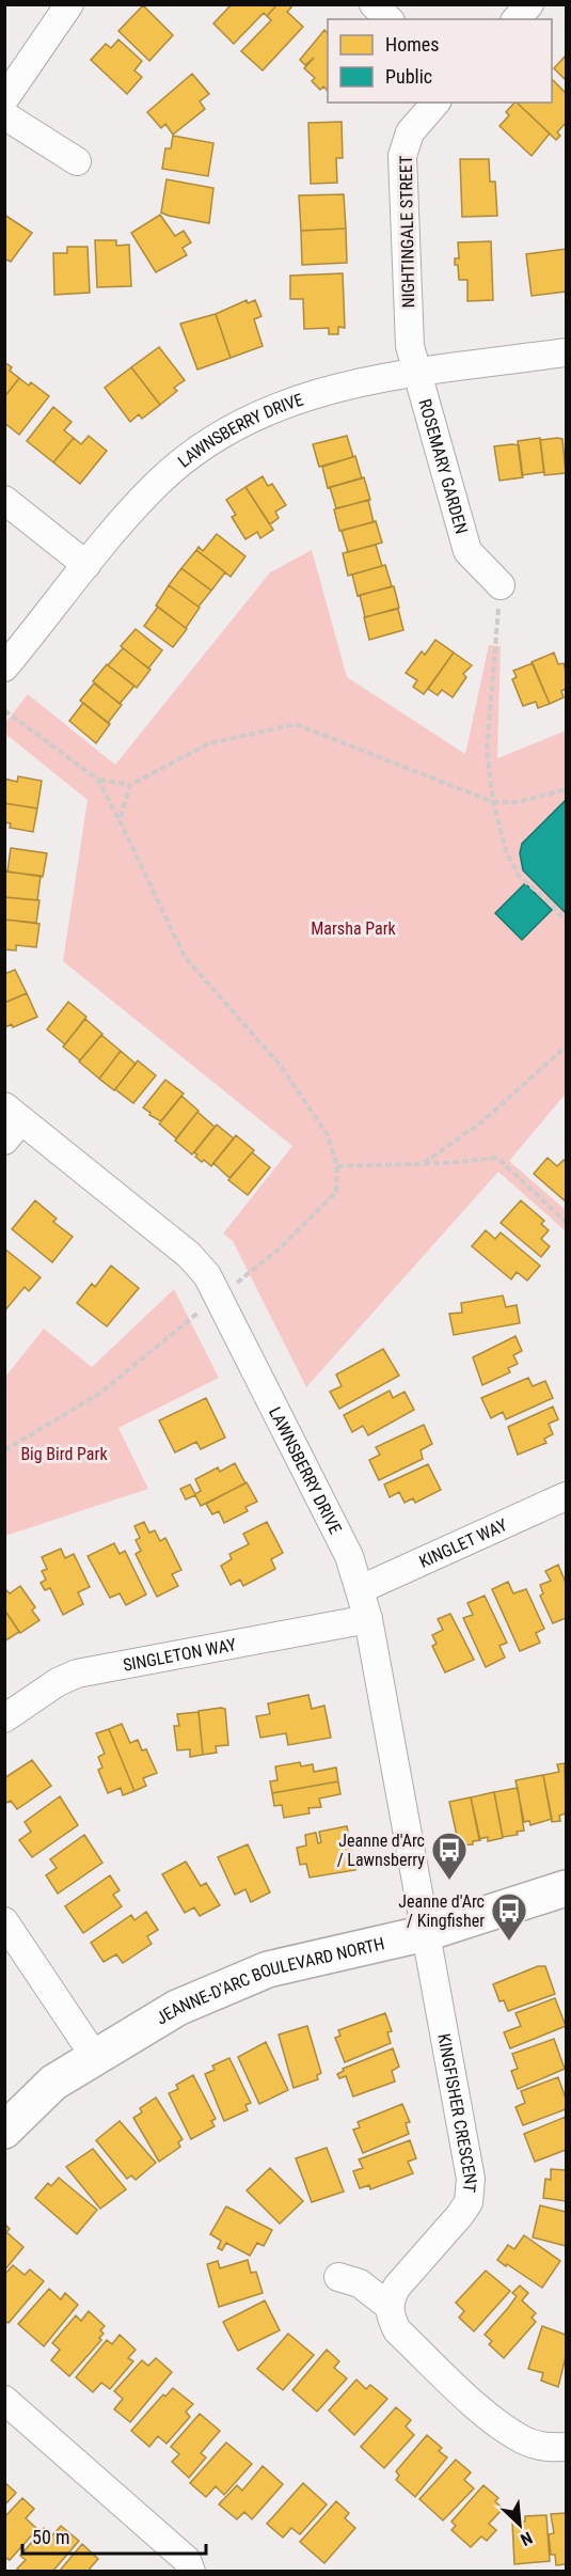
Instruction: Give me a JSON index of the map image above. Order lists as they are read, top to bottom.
{
  "streets": {
    "main road": ["JEANNE-D'ARC BOULEVARD NORTH"],
    "street": [
      "NIGHTINGALE STREET",
      "LAWNSBERRY DRIVE",
      "ROSEMARY GARDEN",
      "KINGLET WAY",
      "SINGLETON WAY",
      "KINGFISHER CRESCENT"
    ]
  },
  "crossings": [
    ["NIGHTINGALE STREET", "LAWNSBERRY DRIVE"],
    ["NIGHTINGALE STREET", "ROSEMARY GARDEN"],
    ["LAWNSBERRY DRIVE", "ROSEMARY GARDEN"],
    ["LAWNSBERRY DRIVE", "KINGLET WAY"],
    ["LAWNSBERRY DRIVE", "SINGLETON WAY"],
    ["LAWNSBERRY DRIVE", "JEANNE-D'ARC BOULEVARD NORTH"],
    ["LAWNSBERRY DRIVE", "KINGFISHER CRESCENT"],
    ["JEANNE-D'ARC BOULEVARD NORTH", "KINGFISHER CRESCENT"]
  ],
  "parks": ["Marsha Park", "Big Bird Park"],
  "places": {
    "bus stop": ["Jeanne d'Arc / Lawnsberry", "Jeanne d'Arc / Kingfisher"]
  },
  "legend": ["Homes", "Public"],
  "scale_bar": "50 m",
  "north": "bottom right"
}
